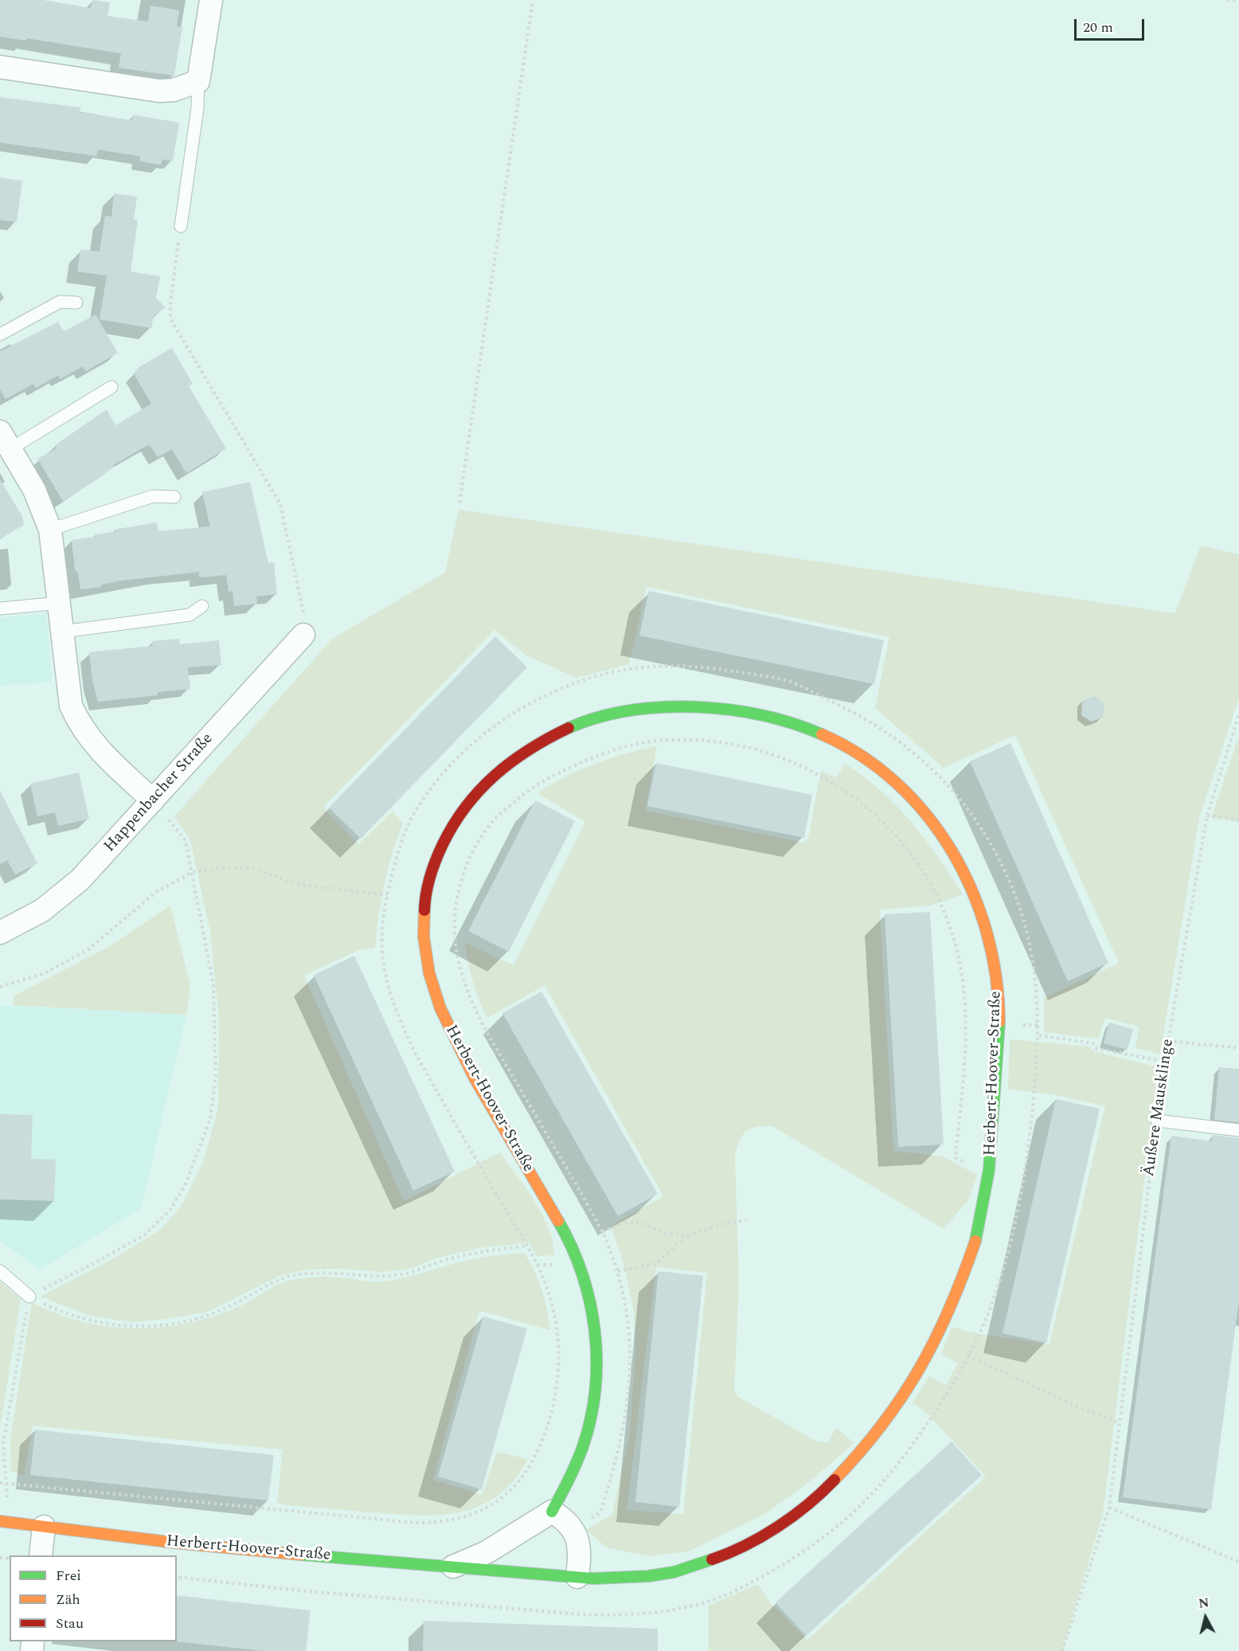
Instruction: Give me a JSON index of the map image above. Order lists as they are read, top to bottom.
{
  "streets": {
    "street": ["Happenbacher Straße", "Herbert-Hoover-Straße"],
    "path": ["Äußere Mausklinge"]
  },
  "legend": ["Frei", "Zäh", "Stau"],
  "scale_bar": "20 m",
  "north": "top"
}
